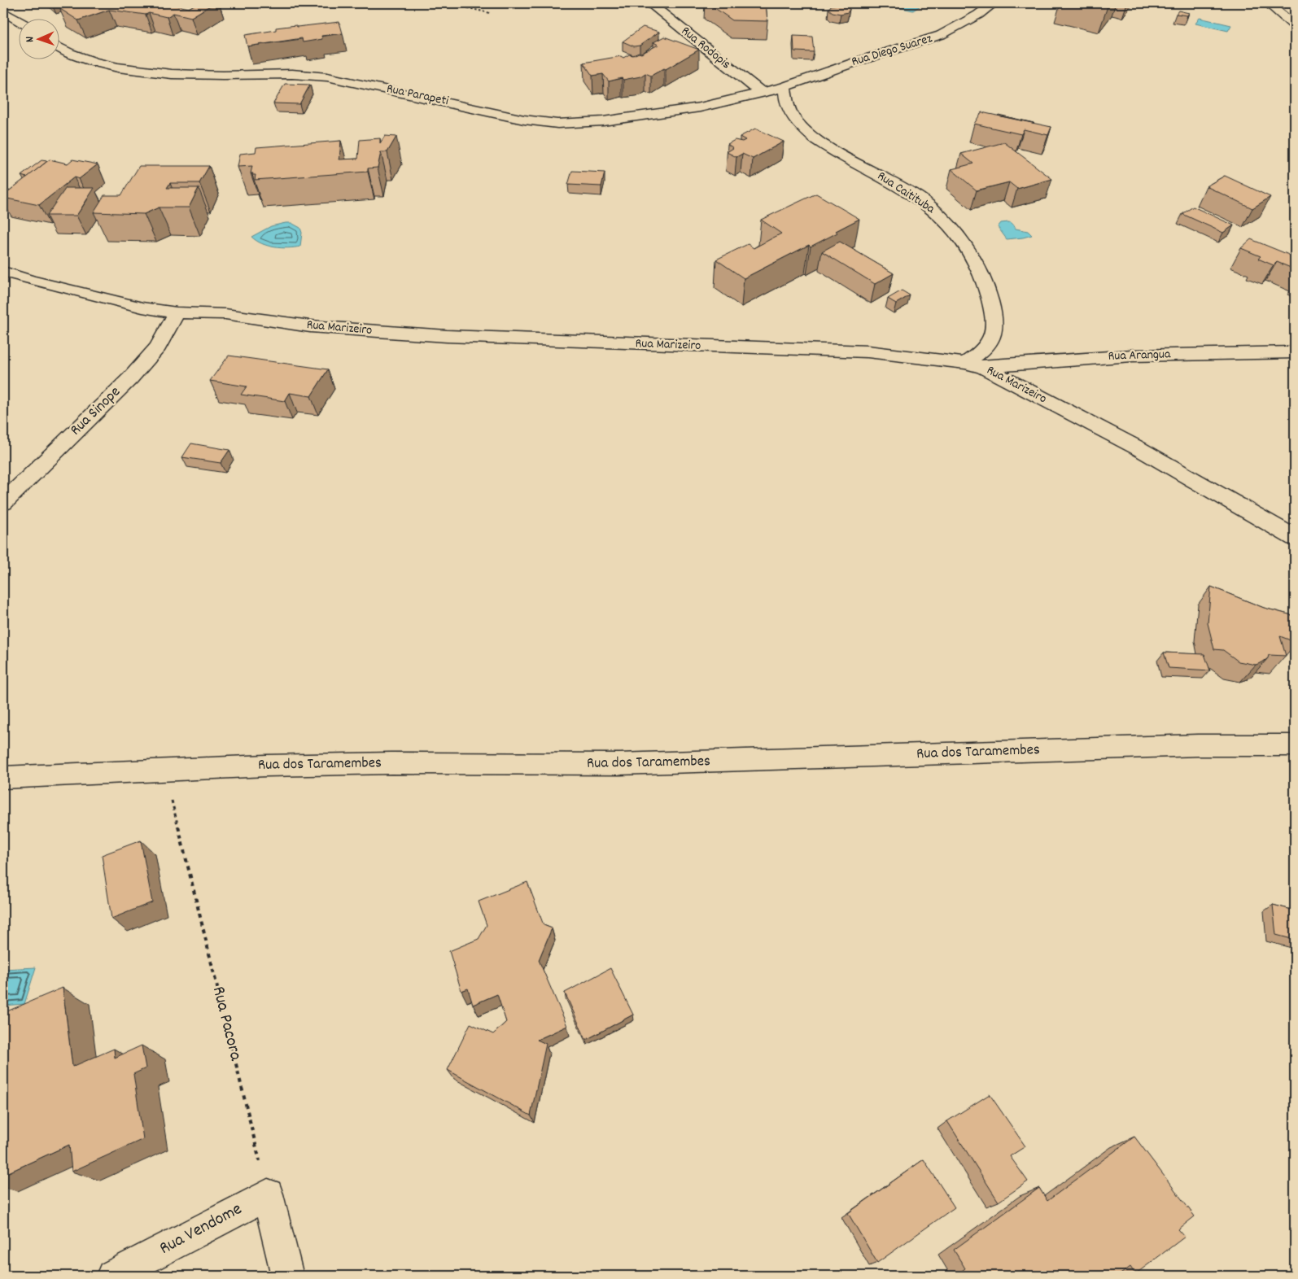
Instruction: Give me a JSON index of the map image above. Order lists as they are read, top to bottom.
{
  "streets": {
    "street": [
      "Rua Rodopis",
      "Rua Diego Suarez",
      "Rua Parapeti",
      "Rua Caitituba",
      "Rua Marizeiro",
      "Rua Arangua",
      "Rua Sinope",
      "Rua dos Taramembes",
      "Rua Vendome"
    ],
    "path": ["Rua Pacora"]
  },
  "crossings": [
    ["Rua Rodopis", "Rua Parapeti"],
    ["Rua Diego Suarez", "Rua Parapeti"],
    ["Rua Diego Suarez", "Rua Caitituba"],
    ["Rua Parapeti", "Rua Caitituba"],
    ["Rua Caitituba", "Rua Marizeiro"],
    ["Rua Caitituba", "Rua Arangua"],
    ["Rua Marizeiro", "Rua Arangua"],
    ["Rua Marizeiro", "Rua Sinope"],
    ["Rua dos Taramembes", "Rua Pacora"],
    ["Rua Pacora", "Rua Vendome"]
  ],
  "north": "left"
}
